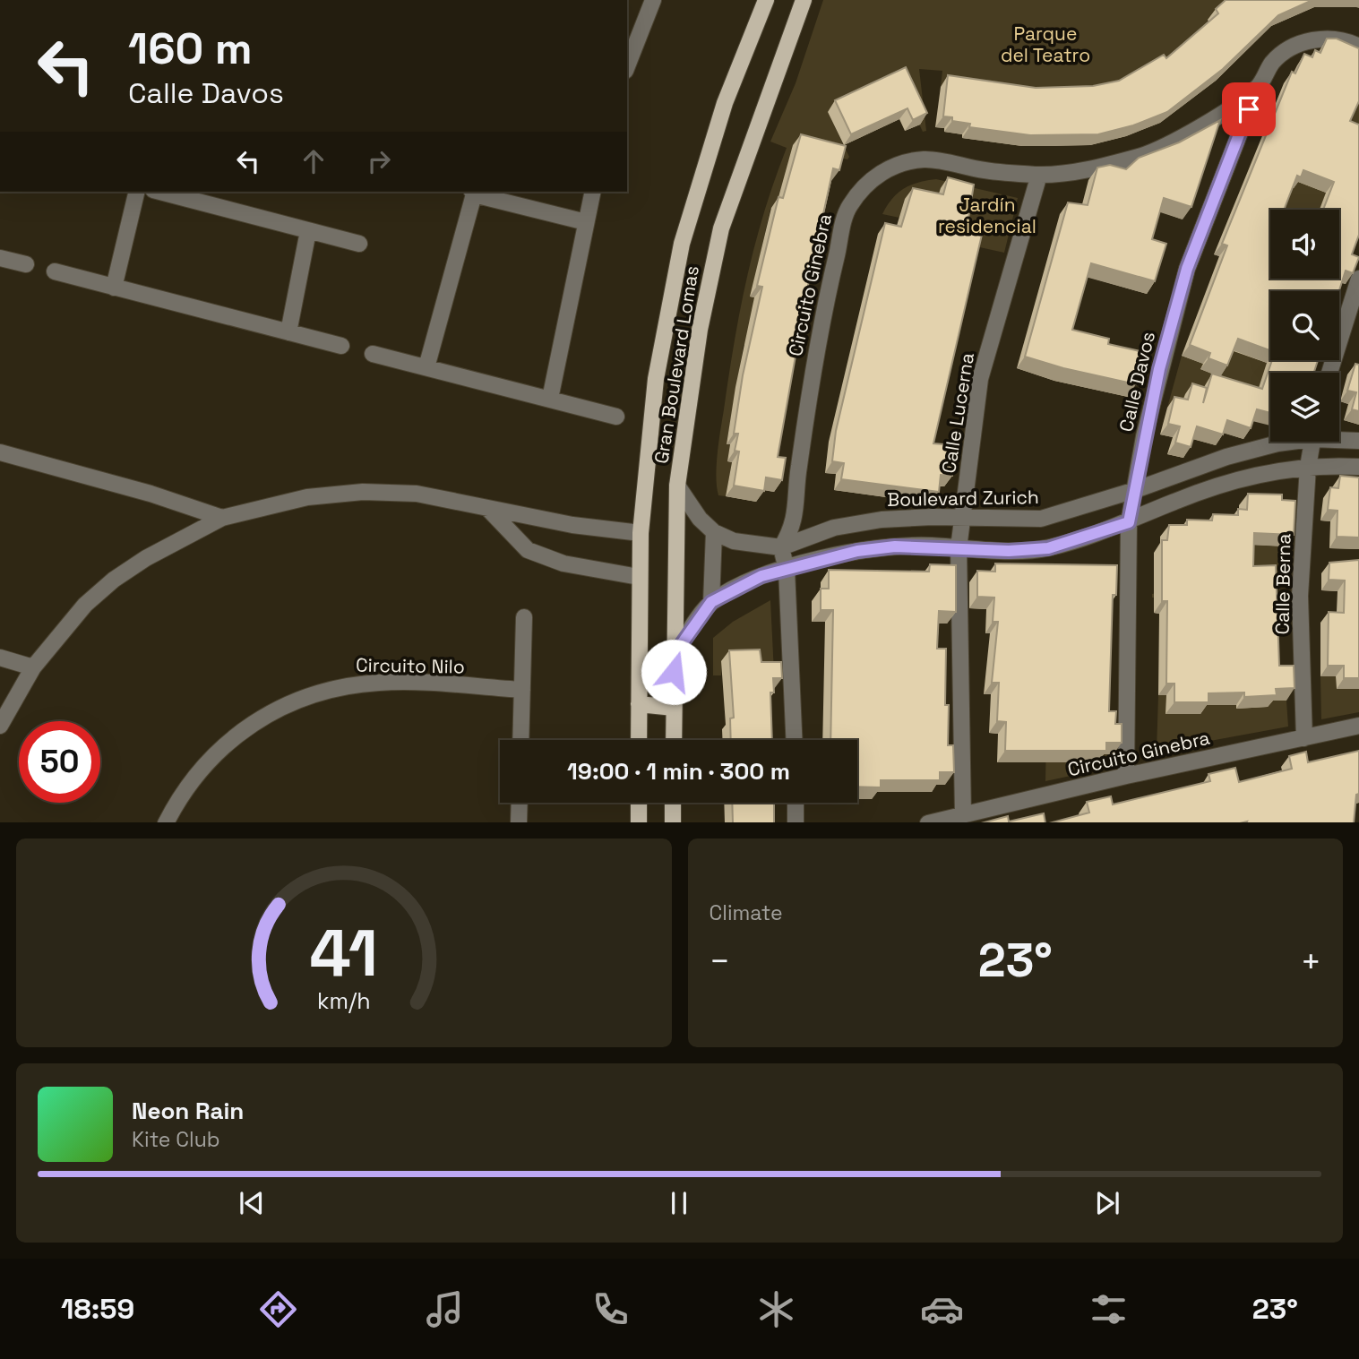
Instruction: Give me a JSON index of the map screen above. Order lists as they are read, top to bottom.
{
  "streets": {
    "main road": ["Gran Boulevard Lomas"],
    "street": [
      "Circuito Ginebra",
      "Calle Davos",
      "Calle Lucerna",
      "Boulevard Zurich",
      "Calle Berna",
      "Circuito Nilo"
    ]
  },
  "crossings": [
    ["Circuito Ginebra", "Calle Davos"],
    ["Circuito Ginebra", "Calle Lucerna"],
    ["Circuito Ginebra", "Boulevard Zurich"],
    ["Circuito Ginebra", "Calle Berna"],
    ["Gran Boulevard Lomas", "Boulevard Zurich"],
    ["Calle Davos", "Boulevard Zurich"],
    ["Calle Lucerna", "Boulevard Zurich"]
  ],
  "parks": ["Parque del Teatro", "Jardín residencial"],
  "page": {
    "turn": ["160 m", "Calle Davos"],
    "limit": "50",
    "trip": "19:00 · 1 min · 300 m",
    "tile": "Climate",
    "heat": ["−", "23°", "+"],
    "song": ["Neon Rain", "Kite Club"],
    "tabs": ["18:59", "23°"],
    "gauge": ["41", "km/h"]
  }
}
